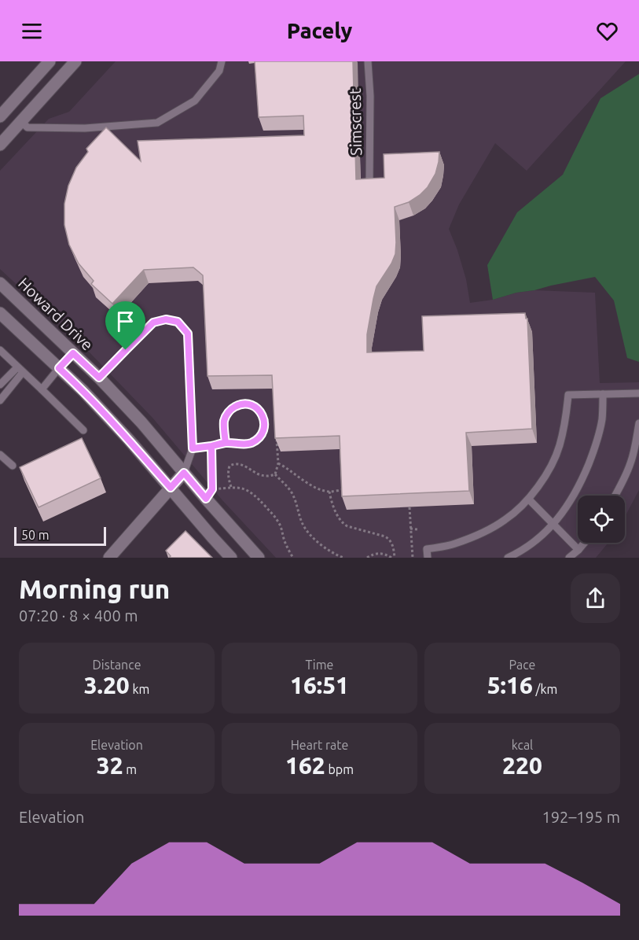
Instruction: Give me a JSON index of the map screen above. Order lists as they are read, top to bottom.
{
  "streets": {
    "main road": ["Howard Drive"],
    "lane": ["Simscrest"]
  },
  "scale_bar": "50 m",
  "page": {
    "header": "Pacely",
    "scale": "50 m",
    "heading": ["Morning run", "07:20 · 8 × 400 m"],
    "stats": [
      ["Distance", "3.20 km"],
      ["Time", "16:51"],
      ["Pace", "5:16 /km"],
      ["Elevation", "32 m"],
      ["Heart rate", "162 bpm"],
      ["kcal", "220"]
    ],
    "chart": ["Elevation", "192–195 m"]
  }
}
